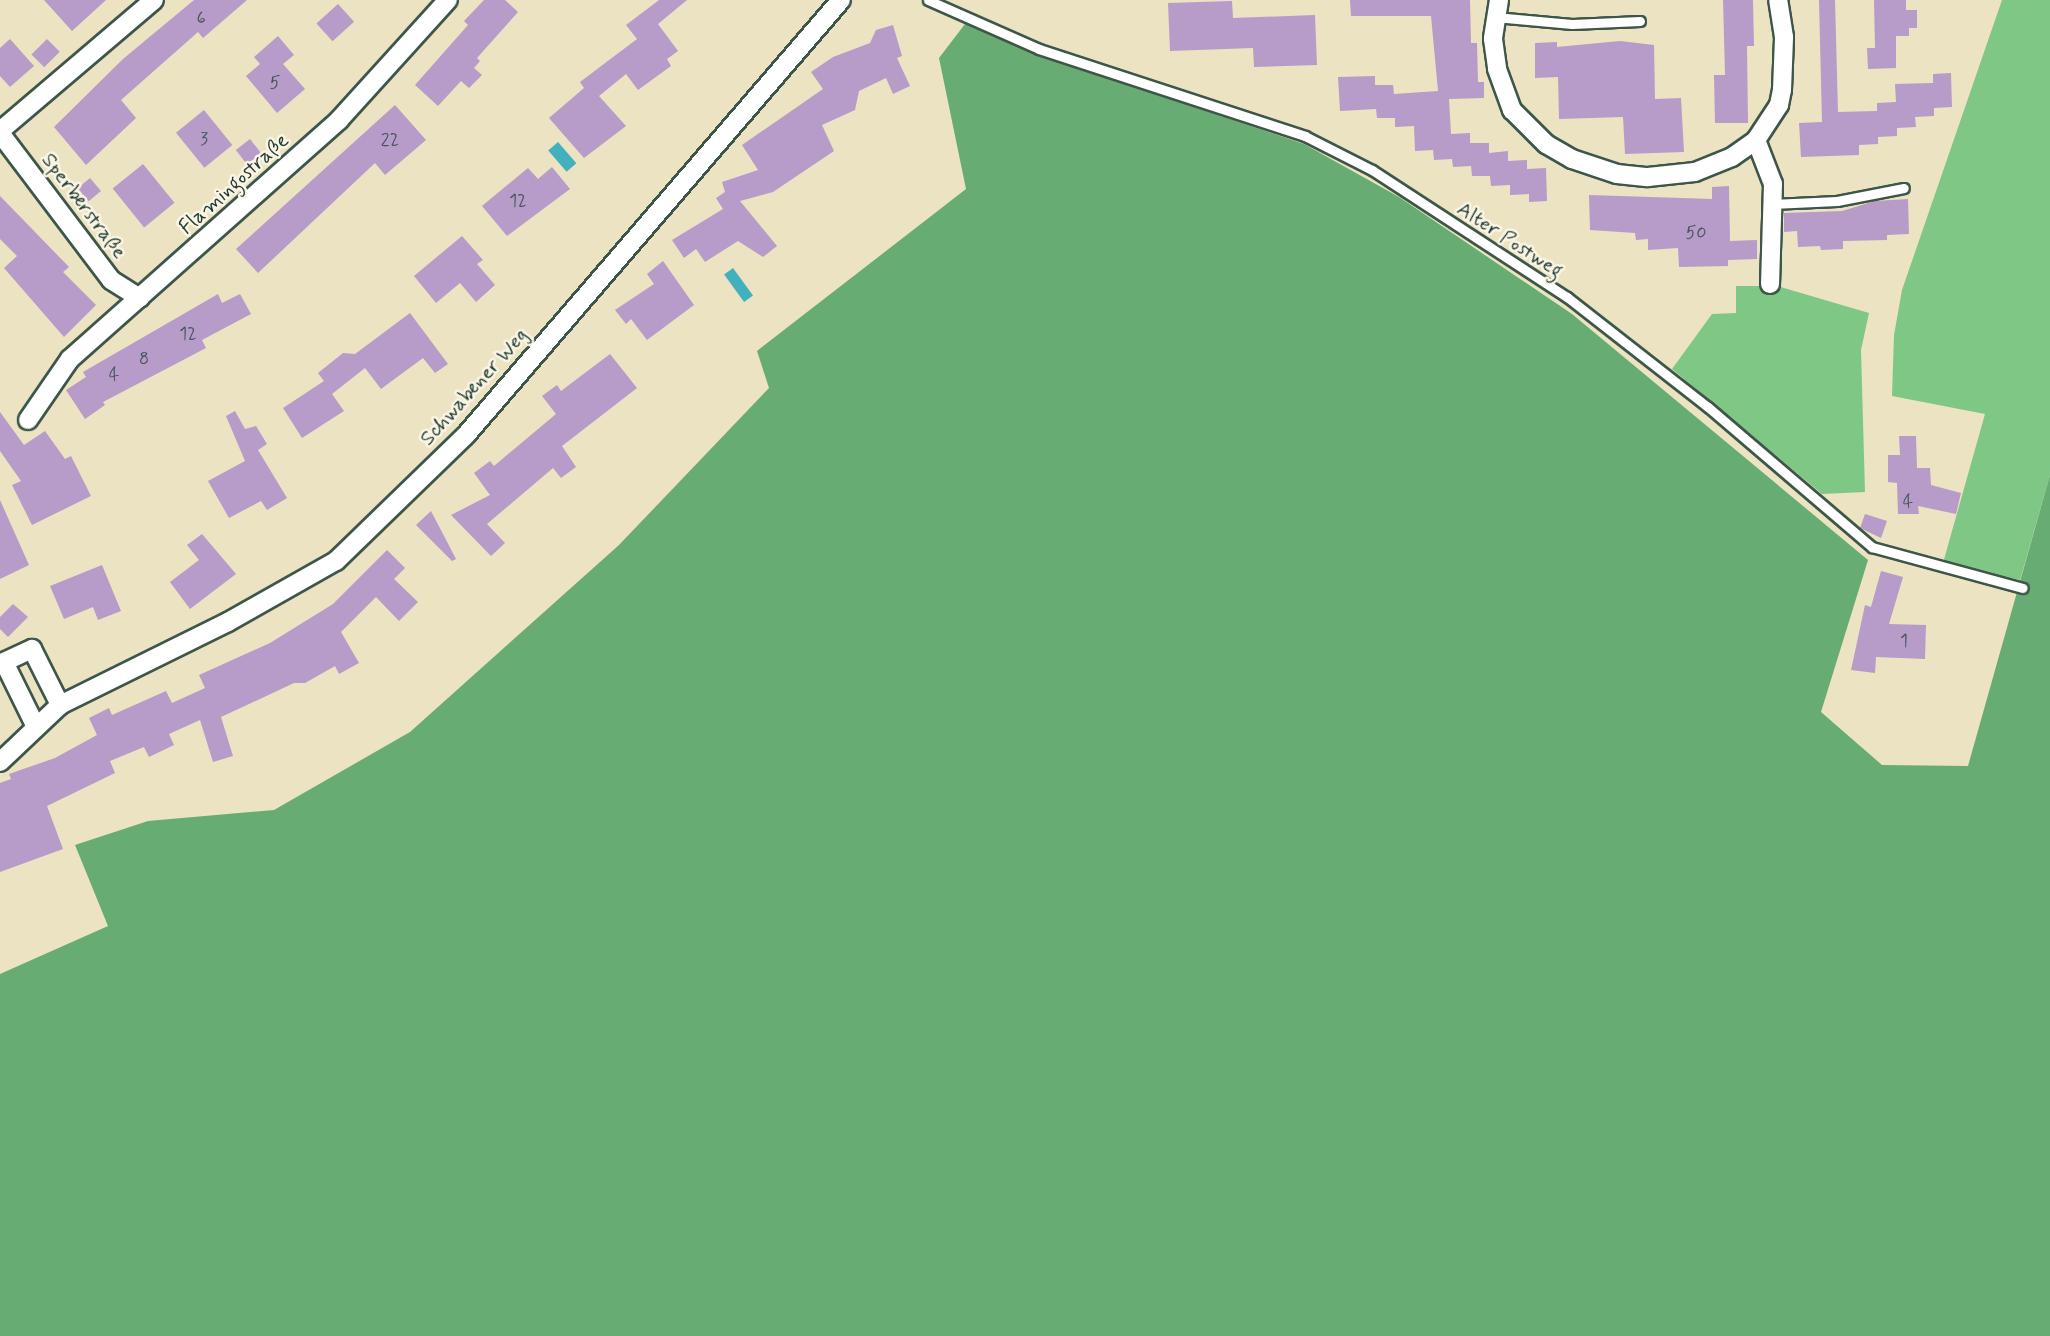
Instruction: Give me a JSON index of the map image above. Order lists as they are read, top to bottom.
{
  "streets": {
    "street": ["Flamingostraße", "Sperberstraße", "Schwabener Weg"],
    "lane": ["Alter Postweg"]
  },
  "crossings": [
    ["Flamingostraße", "Sperberstraße"]
  ],
  "house_numbers": [
    "6",
    "5",
    "3",
    "22",
    "12",
    "50",
    "12",
    "8",
    "4",
    "4",
    "1"
  ]
}
